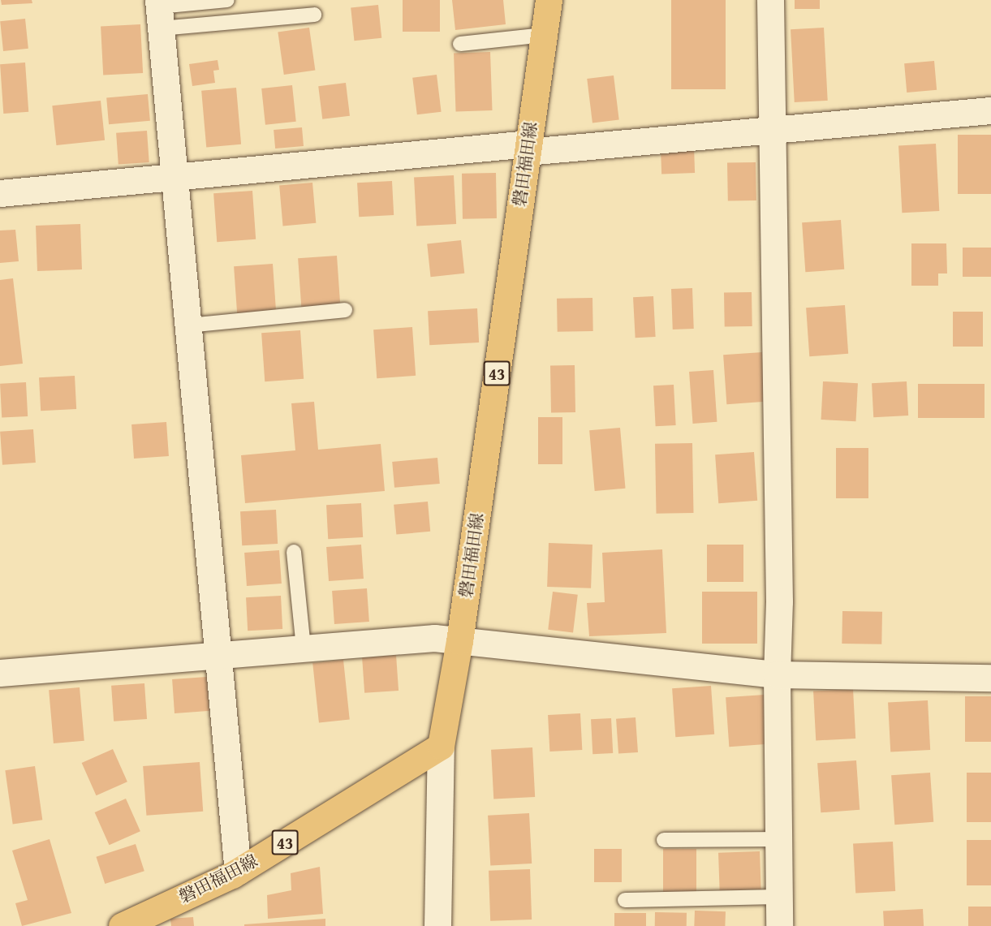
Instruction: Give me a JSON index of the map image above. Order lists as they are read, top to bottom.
{
  "streets": {
    "main road": ["磐田福田線", "43"]
  }
}
